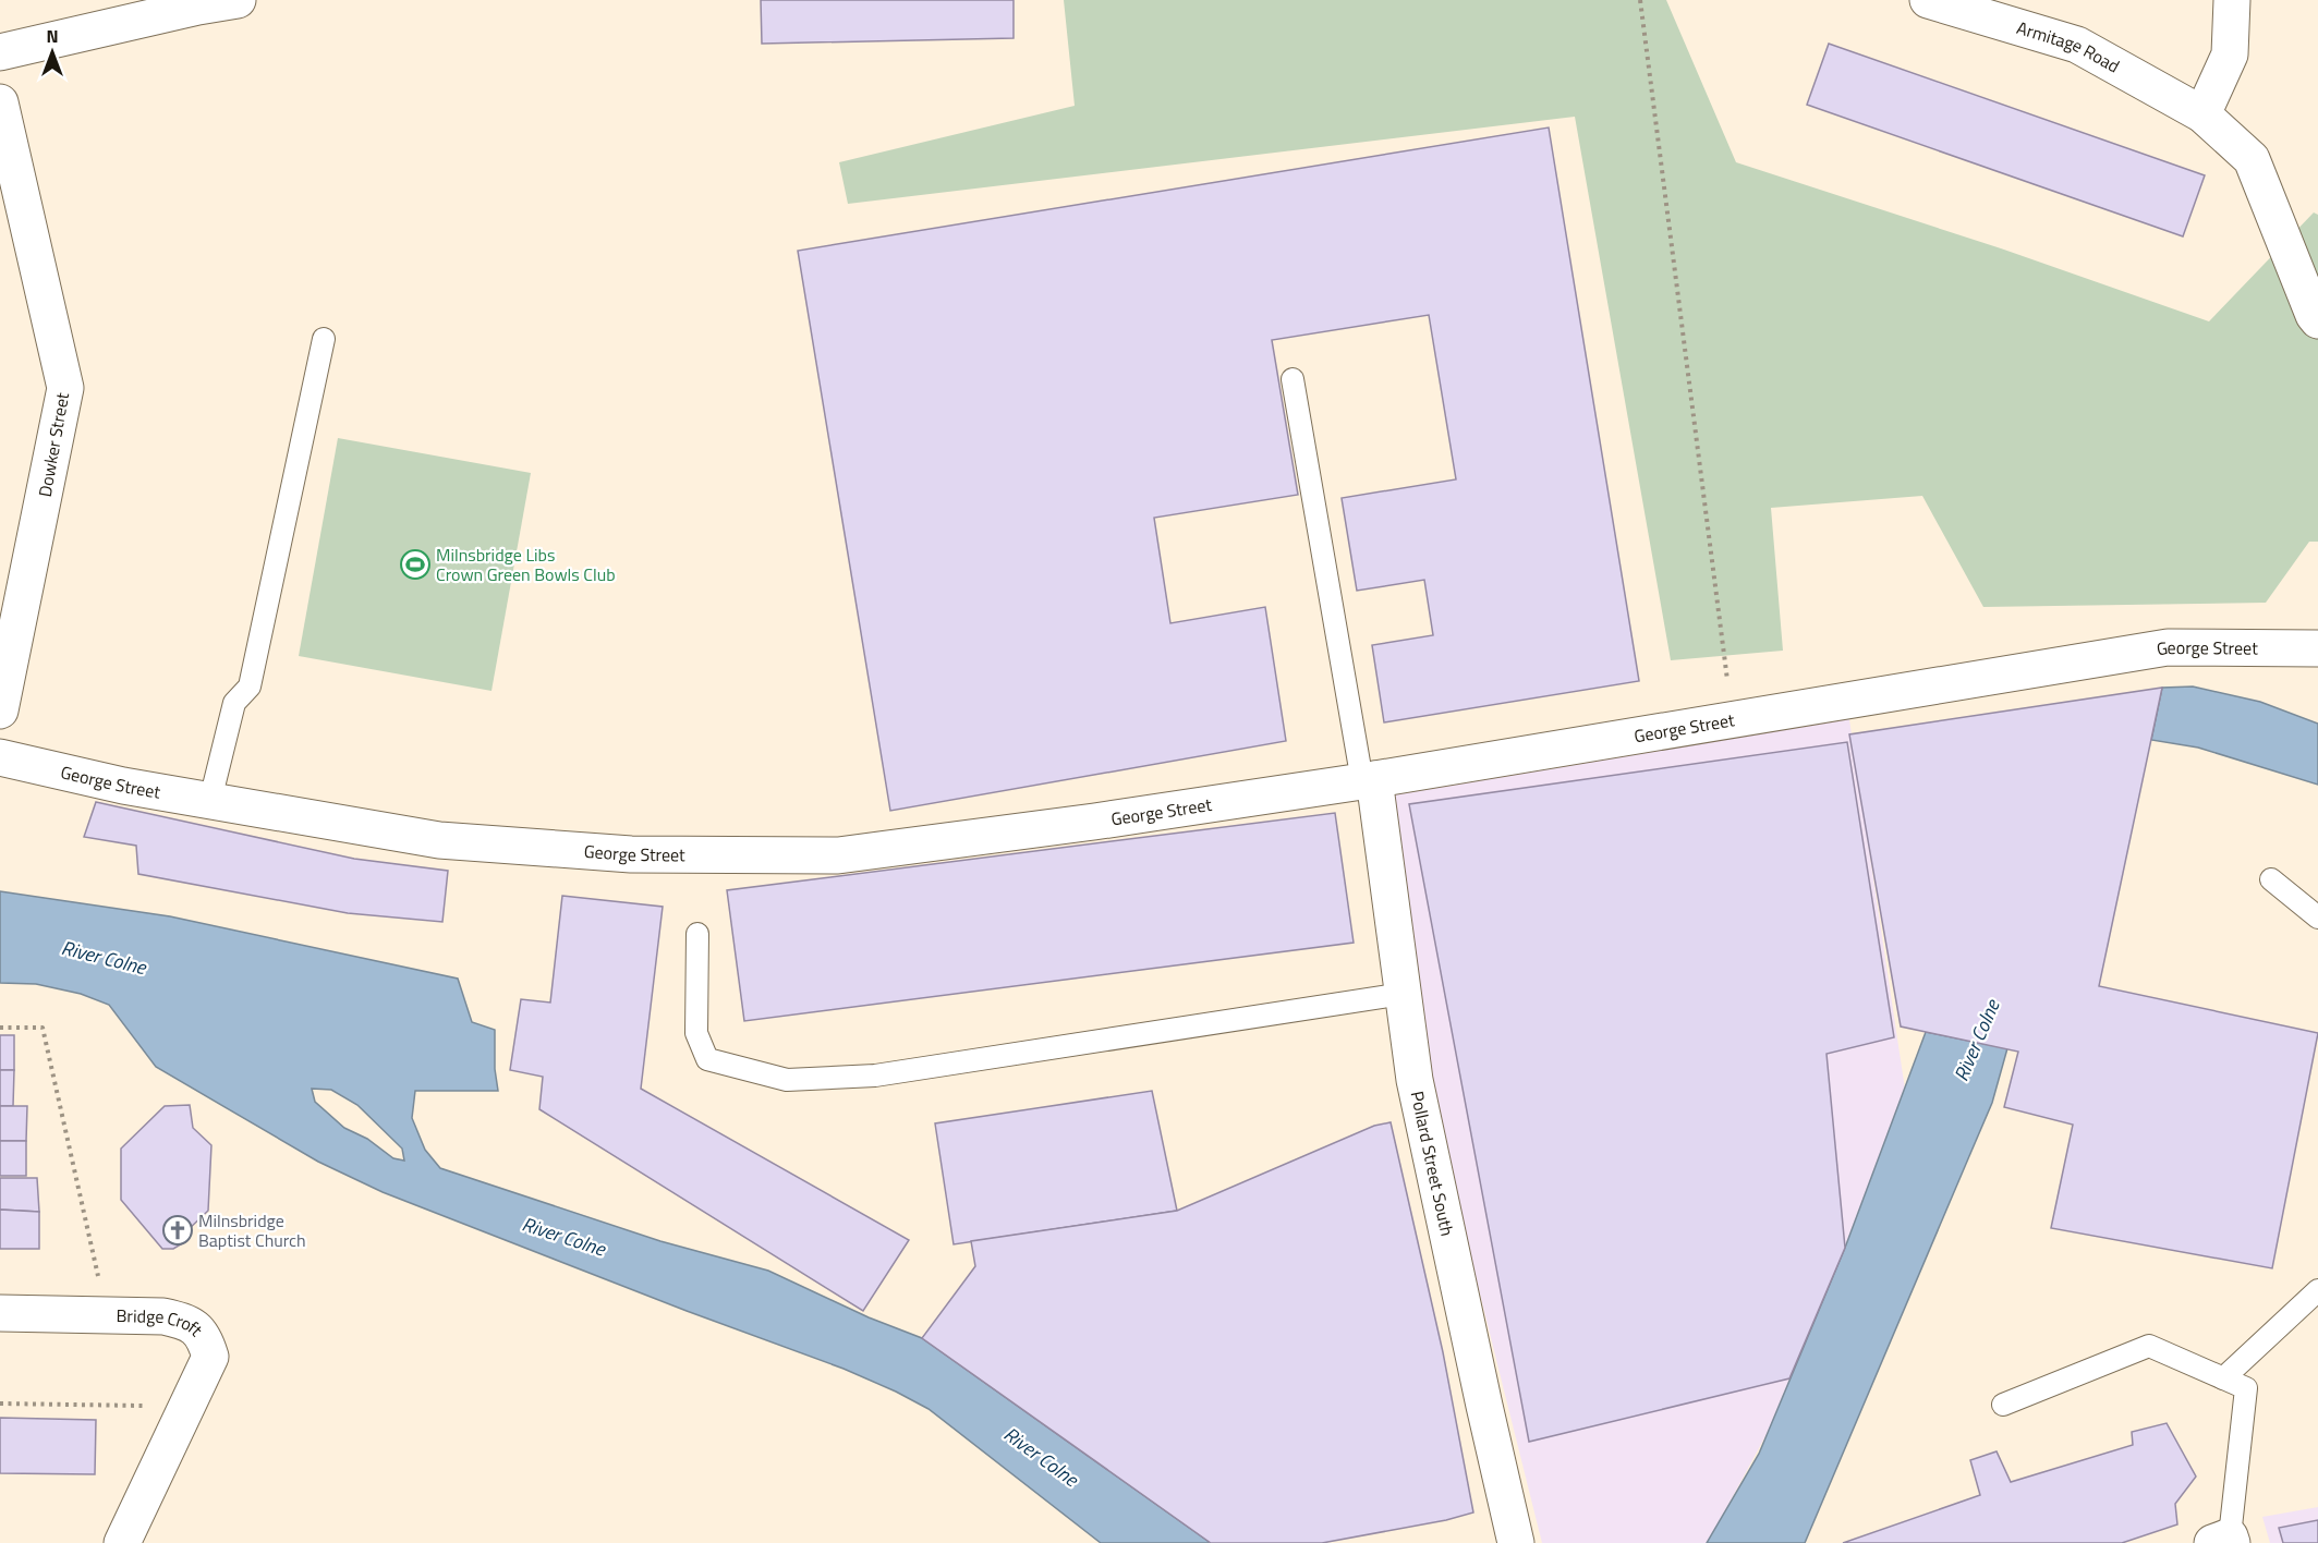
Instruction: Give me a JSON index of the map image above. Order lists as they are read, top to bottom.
{
  "streets": {
    "street": [
      "Armitage Road",
      "Dowker Street",
      "George Street",
      "Pollard Street South",
      "Bridge Croft"
    ]
  },
  "crossings": [
    ["George Street", "Pollard Street South"]
  ],
  "water": ["River Colne"],
  "places": {
    "sports": ["Milnsbridge Libs Crown Green Bowls Club"],
    "church": ["Milnsbridge Baptist Church"]
  },
  "north": "top"
}
